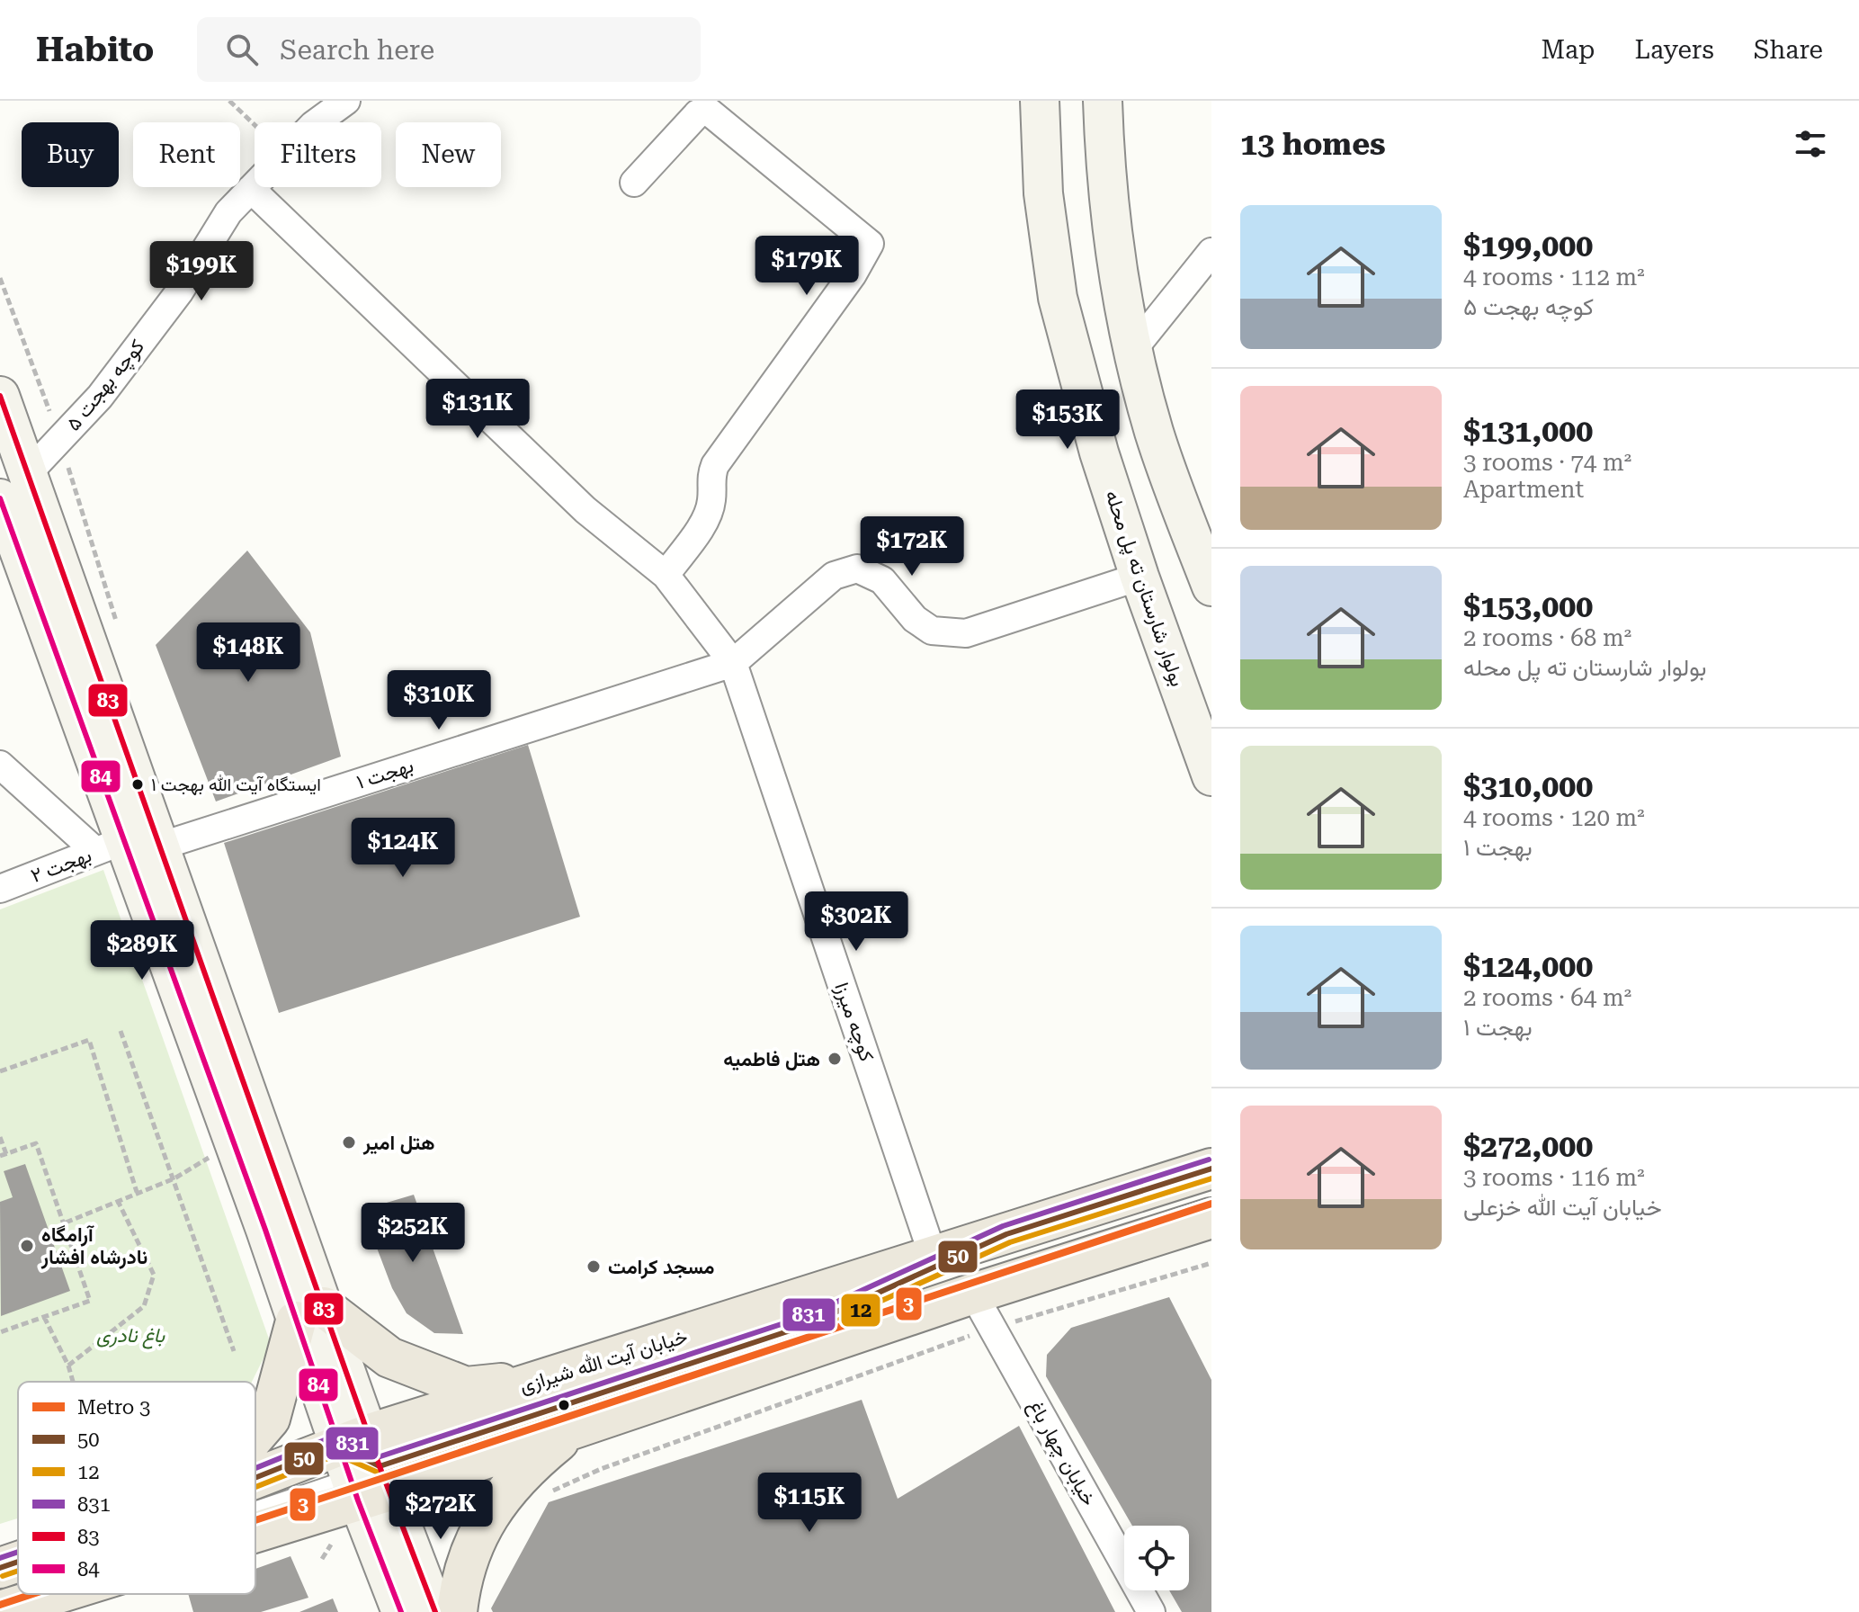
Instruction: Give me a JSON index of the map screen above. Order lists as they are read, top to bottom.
{
  "streets": {
    "main road": ["بولوار شارستان ته پل محله", "خیابان آیت الله شیرازی"],
    "street": [
      "کوچه بهجت ۵",
      "بهجت ۱",
      "بهجت ۲",
      "کوچه میرزا",
      "خیابان چهار باغ"
    ]
  },
  "crossings": [
    ["کوچه بهجت ۵", "کوچه میرزا"],
    ["بهجت ۱", "کوچه میرزا"],
    ["کوچه میرزا", "خیابان آیت الله شیرازی"],
    ["خیابان آیت الله شیرازی", "خیابان چهار باغ"]
  ],
  "parks": ["باغ نادری"],
  "places": [
    "ایستگاه آیت الله بهجت ۱",
    "هتل فاطمیه",
    "هتل امیر",
    "آرامگاه نادرشاه افشار",
    "مسجد کرامت"
  ],
  "lines": [
    "transit line 83",
    "transit line 84",
    "transit line 831",
    "transit line 50",
    "transit line 12",
    "metro line 3"
  ],
  "legend": [
    "Metro 3",
    "50",
    "12",
    "831",
    "83",
    "84"
  ],
  "page": {
    "header": "Habito",
    "search": "Search here",
    "nav": ["Map", "Layers", "Share"],
    "heading": "13 homes",
    "chip": [
      "Buy",
      "Rent",
      "Filters",
      "New"
    ],
    "list": [
      {
        "name": "$199,000",
        "note": "4 rooms · 112 m² · کوچه بهجت ۵"
      },
      {
        "name": "$131,000",
        "note": "3 rooms · 74 m² · Apartment"
      },
      {
        "name": "$153,000",
        "note": "2 rooms · 68 m² · بولوار شارستان ته پل محله"
      },
      {
        "name": "$310,000",
        "note": "4 rooms · 120 m² · بهجت ۱"
      },
      {
        "name": "$124,000",
        "note": "2 rooms · 64 m² · بهجت ۱"
      },
      {
        "name": "$272,000",
        "note": "3 rooms · 116 m² · خیابان آیت الله خزعلی"
      }
    ],
    "price": [
      "$179K",
      "$199K",
      "$131K",
      "$153K",
      "$172K",
      "$148K",
      "$310K",
      "$124K",
      "$302K",
      "$289K",
      "$252K",
      "$115K",
      "$272K"
    ]
  }
}
